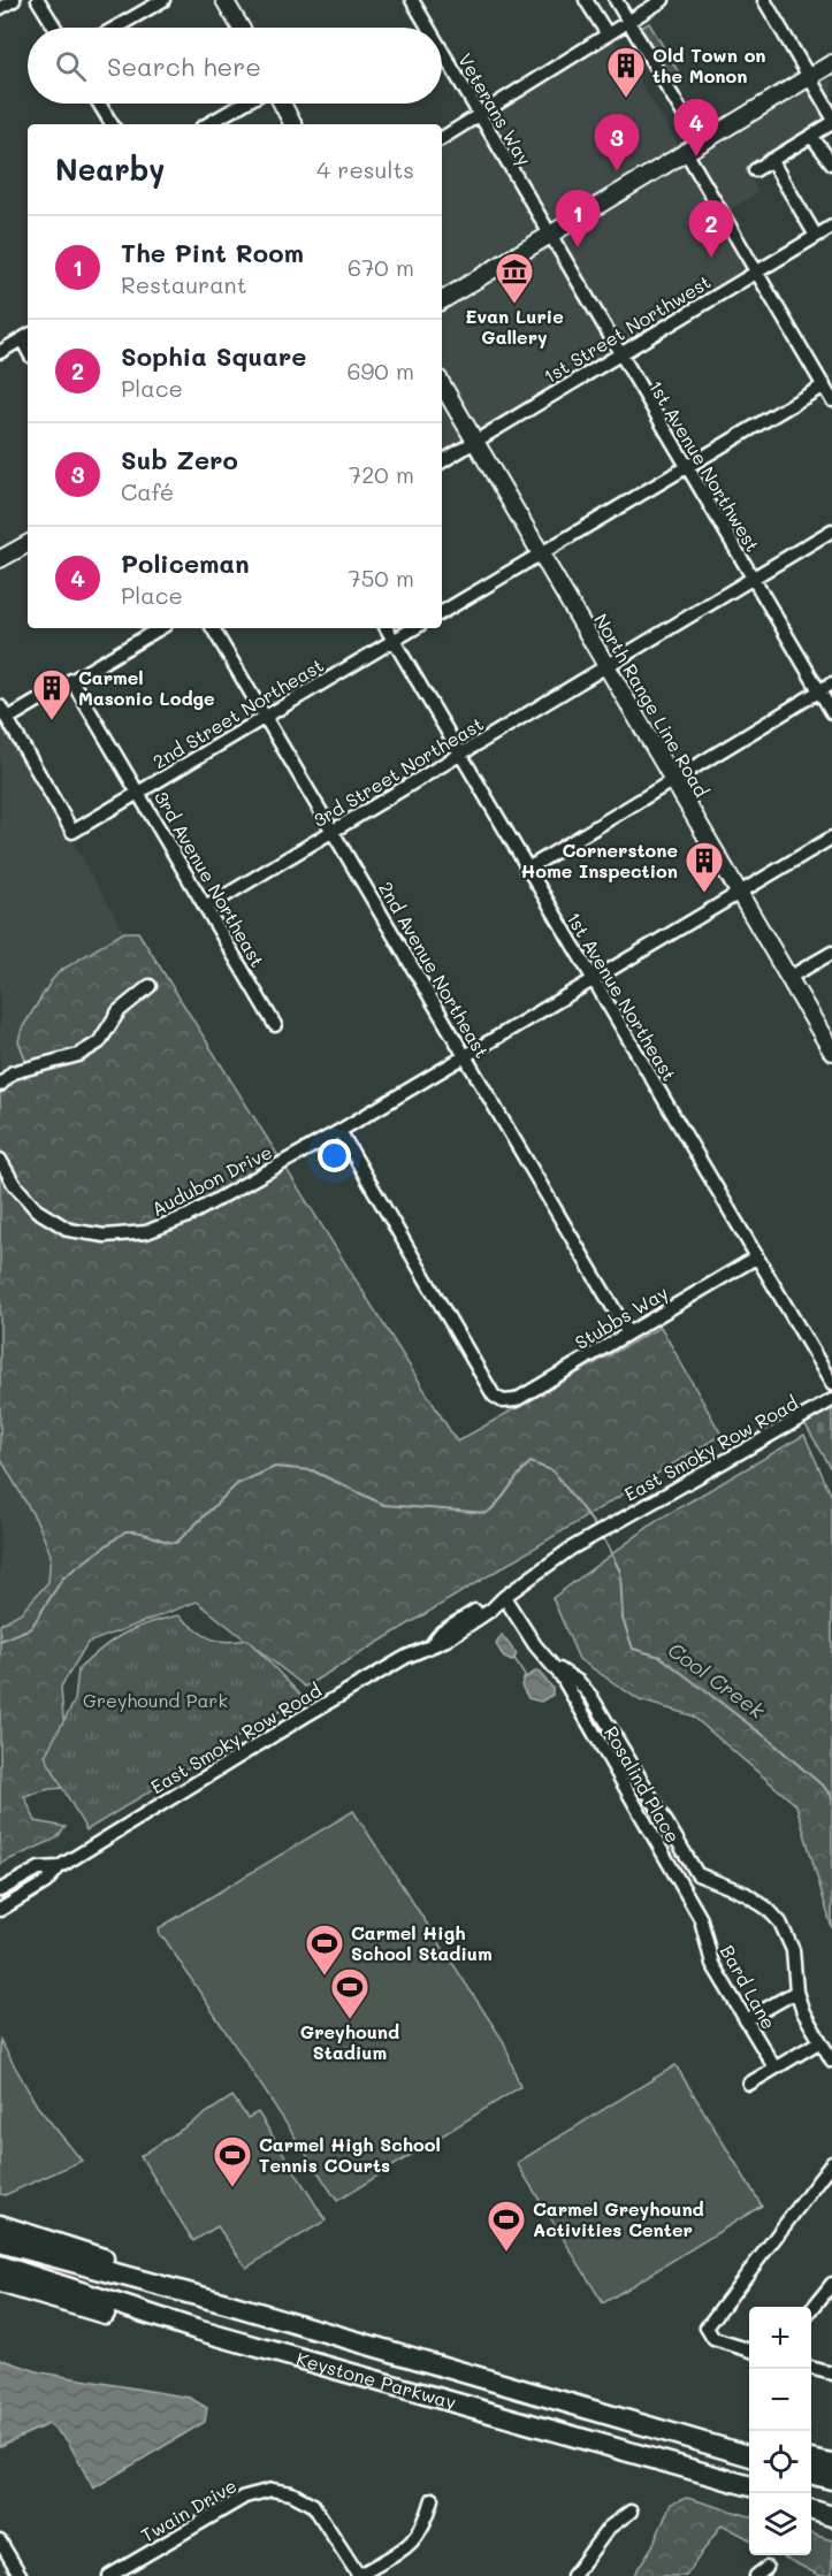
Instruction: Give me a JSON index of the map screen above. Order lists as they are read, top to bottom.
{
  "streets": {
    "highway": ["Keystone Parkway"],
    "main road": ["North Range Line Road"],
    "street": [
      "Veterans Way",
      "1st Street Northwest",
      "1st Avenue Northwest",
      "2nd Street Northeast",
      "3rd Street Northeast",
      "3rd Avenue Northeast",
      "2nd Avenue Northeast",
      "1st Avenue Northeast",
      "Audubon Drive",
      "Stubbs Way",
      "East Smoky Row Road",
      "Rosalind Place",
      "Bard Lane",
      "Twain Drive"
    ]
  },
  "crossings": [
    ["Veterans Way", "1st Avenue Northwest"],
    ["1st Street Northwest", "1st Avenue Northwest"],
    ["1st Street Northwest", "North Range Line Road"],
    ["1st Avenue Northwest", "3rd Street Northeast"],
    ["North Range Line Road", "3rd Street Northeast"],
    ["North Range Line Road", "Audubon Drive"],
    ["2nd Street Northeast", "3rd Avenue Northeast"],
    ["2nd Street Northeast", "2nd Avenue Northeast"],
    ["2nd Street Northeast", "1st Avenue Northeast"],
    ["3rd Street Northeast", "3rd Avenue Northeast"],
    ["3rd Street Northeast", "2nd Avenue Northeast"],
    ["3rd Street Northeast", "1st Avenue Northeast"],
    ["2nd Avenue Northeast", "Audubon Drive"],
    ["2nd Avenue Northeast", "Stubbs Way"],
    ["1st Avenue Northeast", "Audubon Drive"],
    ["1st Avenue Northeast", "Stubbs Way"],
    ["Audubon Drive", "Stubbs Way"],
    ["East Smoky Row Road", "Rosalind Place"],
    ["Rosalind Place", "Bard Lane"]
  ],
  "water": ["Cool Creek"],
  "parks": ["Greyhound Park"],
  "places": {
    "building": ["Old Town on the Monon", "Carmel Masonic Lodge", "Cornerstone Home Inspection"],
    "museum": ["Evan Lurie Gallery"],
    "sports": [
      "Carmel High School Stadium",
      "Greyhound Stadium",
      "Carmel High School Tennis COurts",
      "Carmel Greyhound Activities Center"
    ]
  },
  "page": {
    "search": "Search here",
    "pins": [
      "4",
      "3",
      "1",
      "2"
    ],
    "heading": ["Nearby", "4 results"],
    "list": [
      {
        "mark": "1",
        "name": "The Pint Room",
        "note": "Restaurant",
        "value": "670 m"
      },
      {
        "mark": "2",
        "name": "Sophia Square",
        "note": "Place",
        "value": "690 m"
      },
      {
        "mark": "3",
        "name": "Sub Zero",
        "note": "Café",
        "value": "720 m"
      },
      {
        "mark": "4",
        "name": "Policeman",
        "note": "Place",
        "value": "750 m"
      }
    ],
    "map_buttons": ["+", "−"]
  }
}
